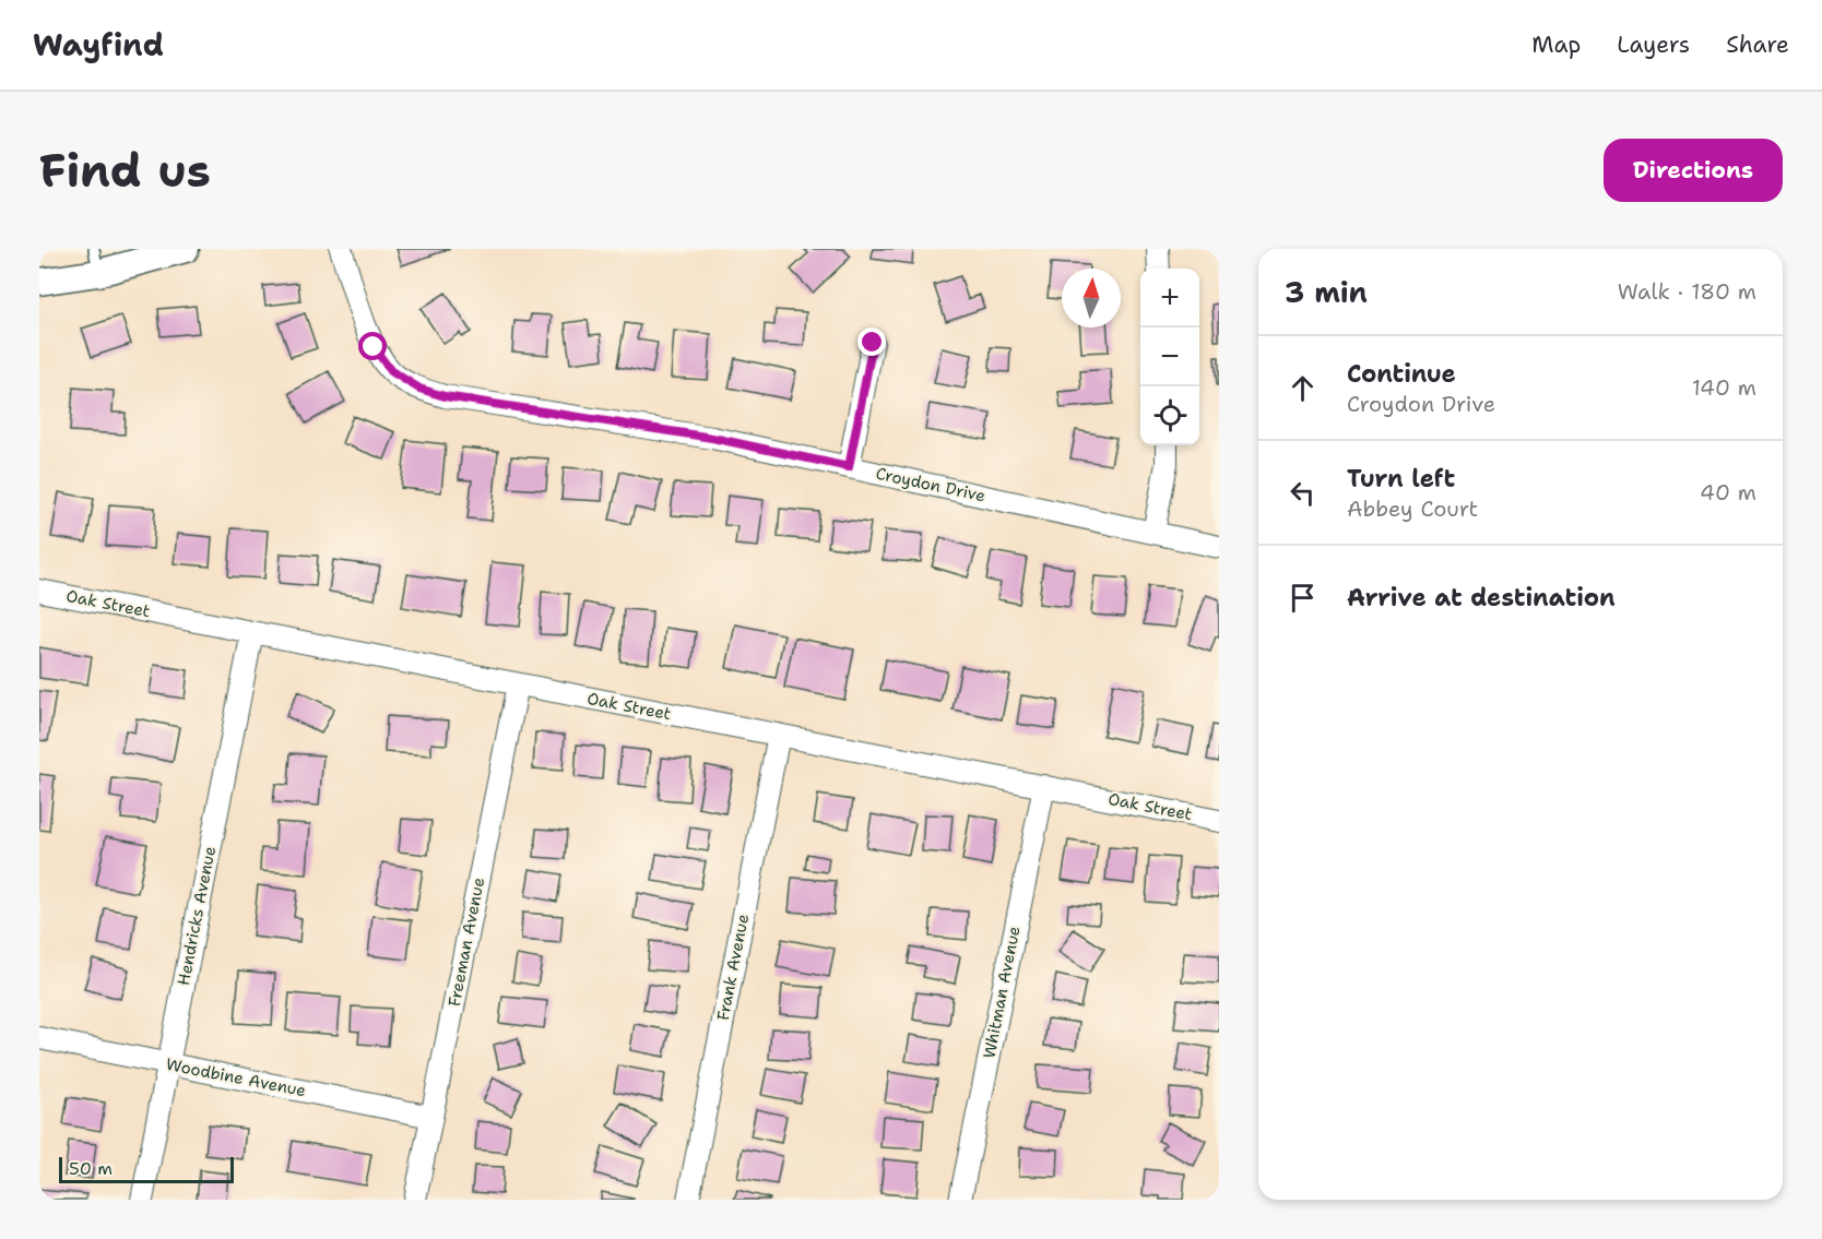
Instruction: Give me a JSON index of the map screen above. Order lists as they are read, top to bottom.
{
  "streets": {
    "street": [
      "Croydon Drive",
      "Oak Street",
      "Hendricks Avenue",
      "Freeman Avenue",
      "Frank Avenue",
      "Whitman Avenue",
      "Woodbine Avenue"
    ]
  },
  "crossings": [
    ["Oak Street", "Hendricks Avenue"],
    ["Oak Street", "Freeman Avenue"],
    ["Oak Street", "Frank Avenue"],
    ["Oak Street", "Whitman Avenue"],
    ["Hendricks Avenue", "Woodbine Avenue"],
    ["Freeman Avenue", "Woodbine Avenue"]
  ],
  "scale_bar": "50 m",
  "north": "top",
  "page": {
    "header": "Wayfind",
    "nav": ["Map", "Layers", "Share"],
    "buttons": "Directions",
    "title": "Find us",
    "heading": ["3 min", "Walk · 180 m"],
    "map_buttons": ["+", "−"],
    "list": [
      ["Continue", "Croydon Drive", "140 m"],
      ["Turn left", "Abbey Court", "40 m"],
      "Arrive at destination"
    ],
    "scale": "50 m"
  }
}
